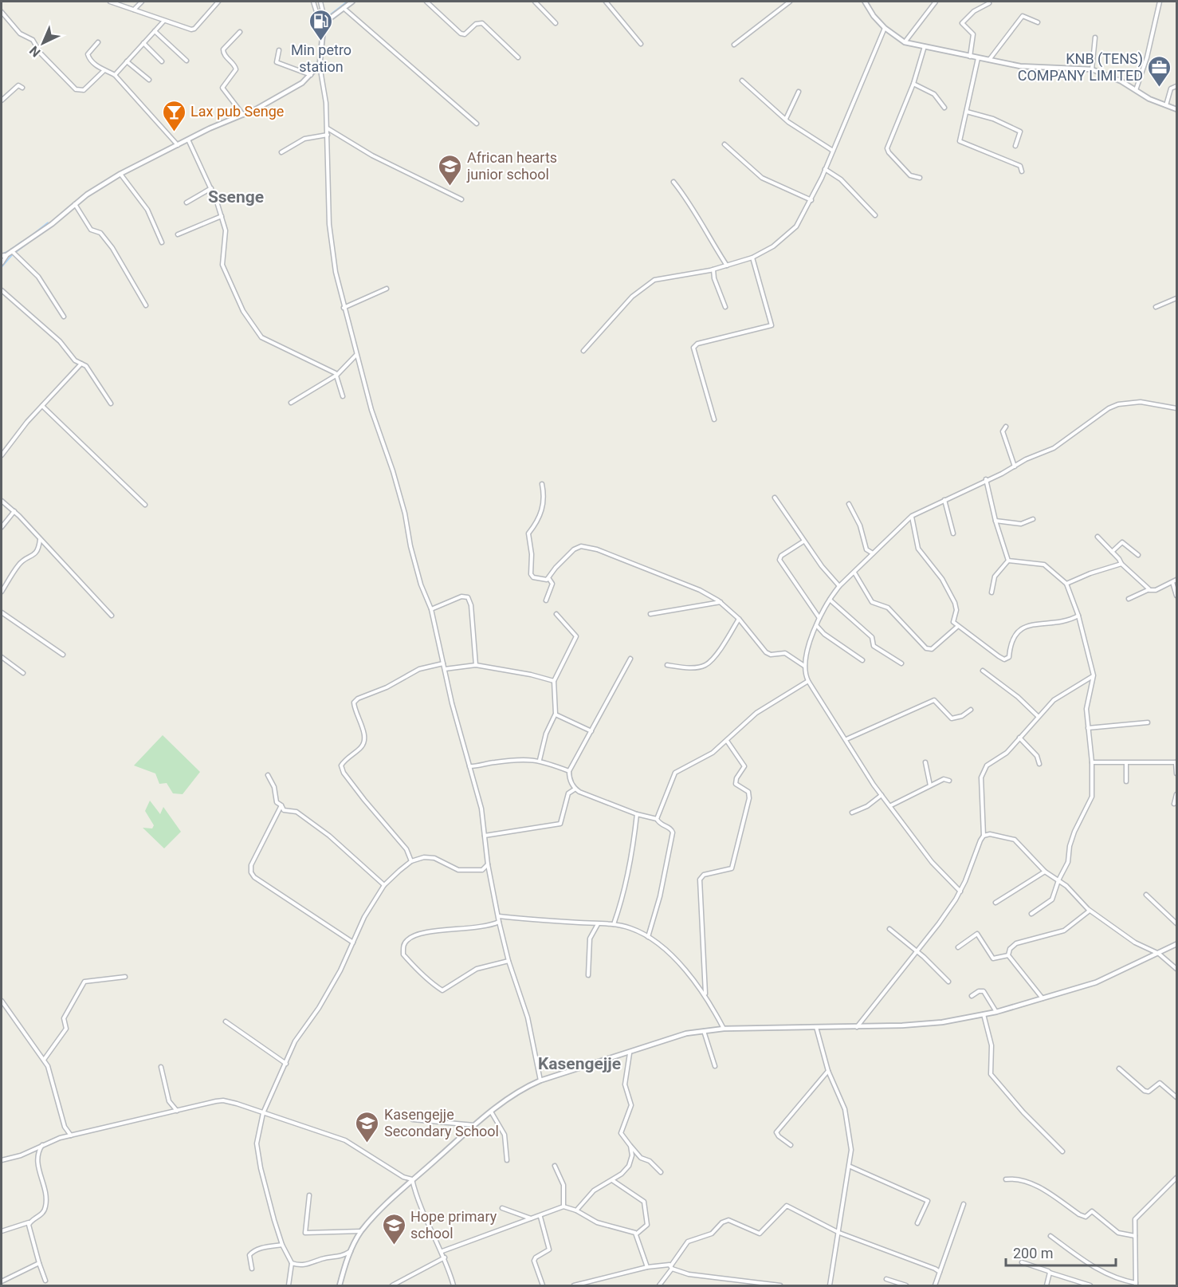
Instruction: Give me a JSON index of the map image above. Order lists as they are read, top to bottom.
{
  "districts": ["Ssenge", "Kasengejje"],
  "places": {
    "fuel station": ["Min petro station"],
    "office": ["KNB (TENS) COMPANY LIMITED"],
    "bar": ["Lax pub Senge"],
    "school or university": ["African hearts junior school", "Kasengejje Secondary School", "Hope primary school"]
  },
  "scale_bar": "200 m",
  "north": "bottom left"
}
